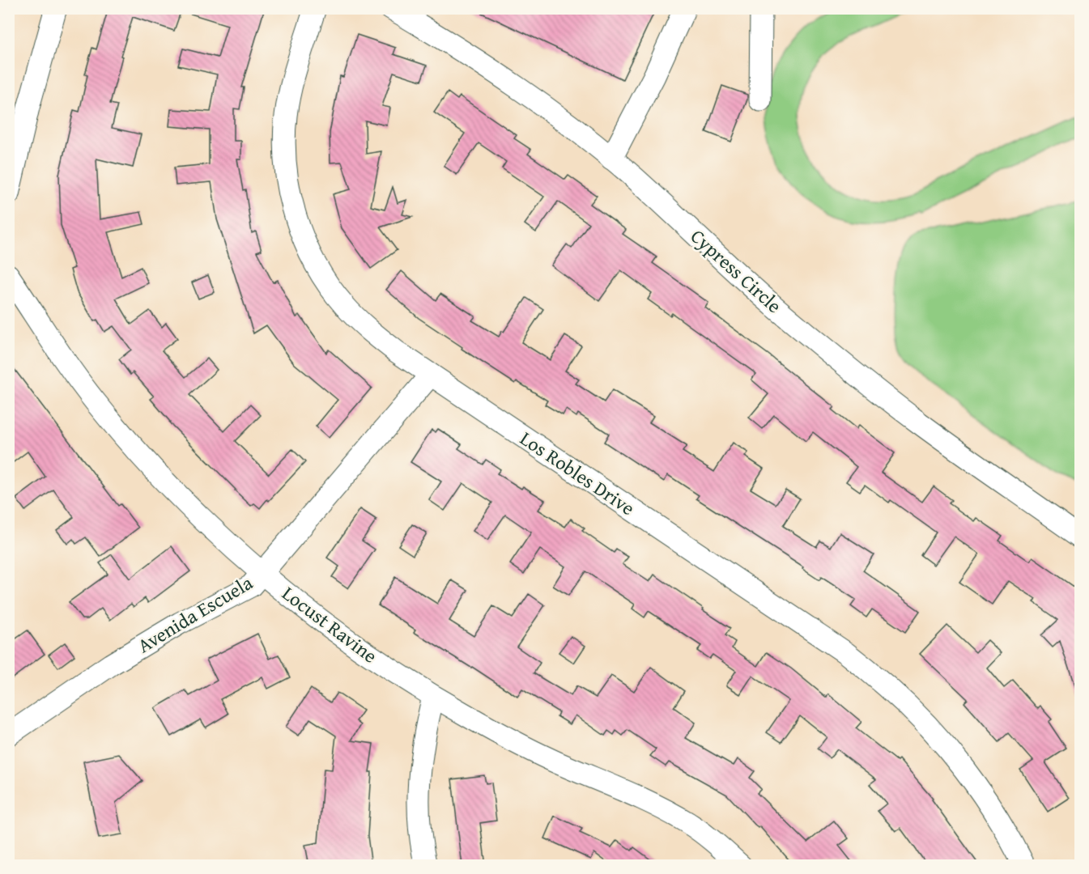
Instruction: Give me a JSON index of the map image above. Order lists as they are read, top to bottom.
{
  "streets": {
    "street": [
      "Cypress Circle",
      "Los Robles Drive",
      "Avenida Escuela",
      "Locust Ravine"
    ]
  },
  "crossings": [
    ["Los Robles Drive", "Avenida Escuela"],
    ["Avenida Escuela", "Locust Ravine"]
  ]
}
